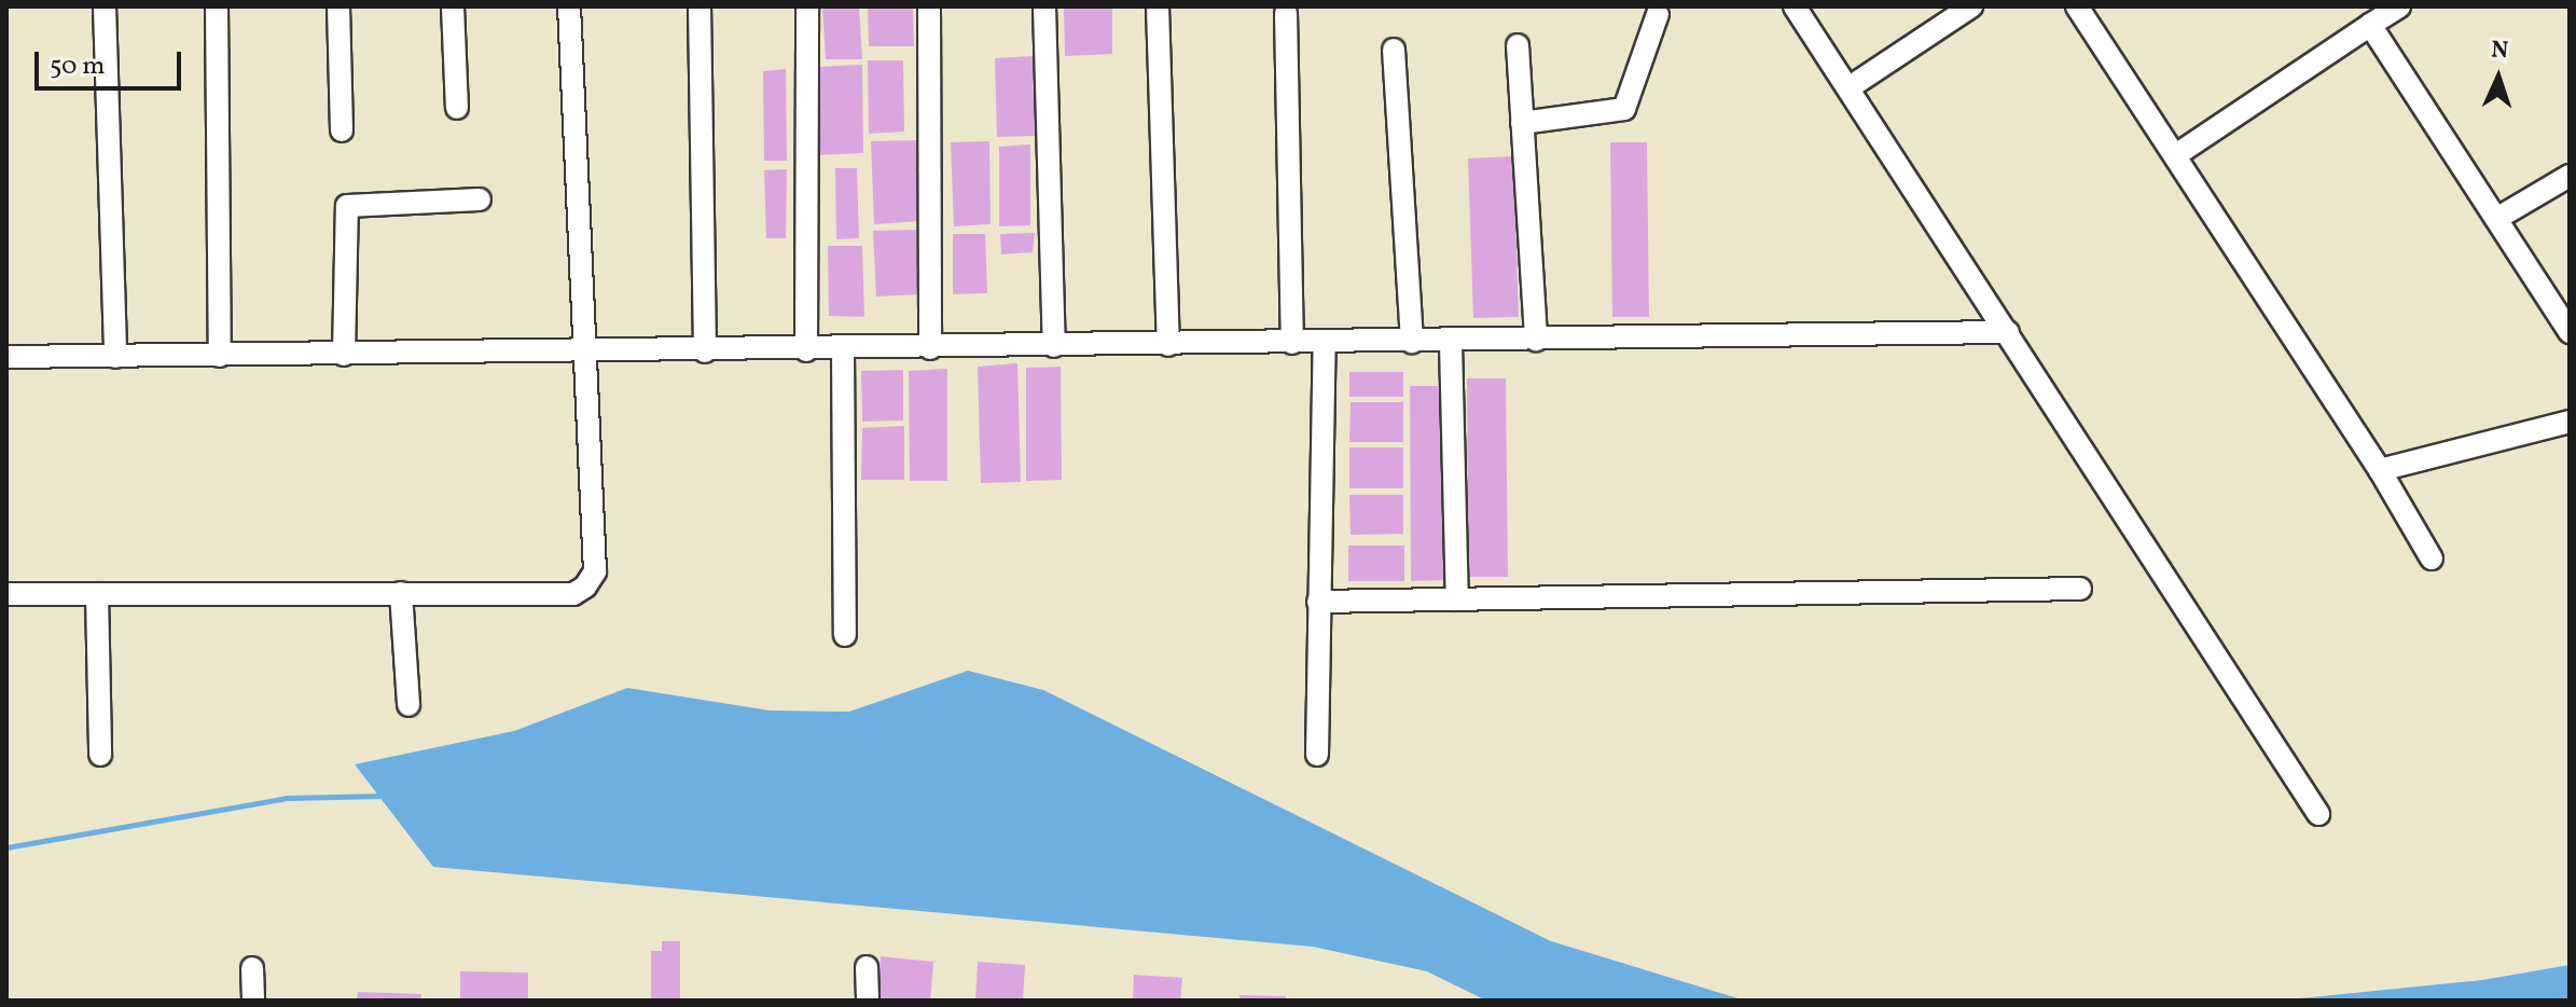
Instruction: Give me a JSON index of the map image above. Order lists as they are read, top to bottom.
{
  "scale_bar": "50 m",
  "north": "top"
}
